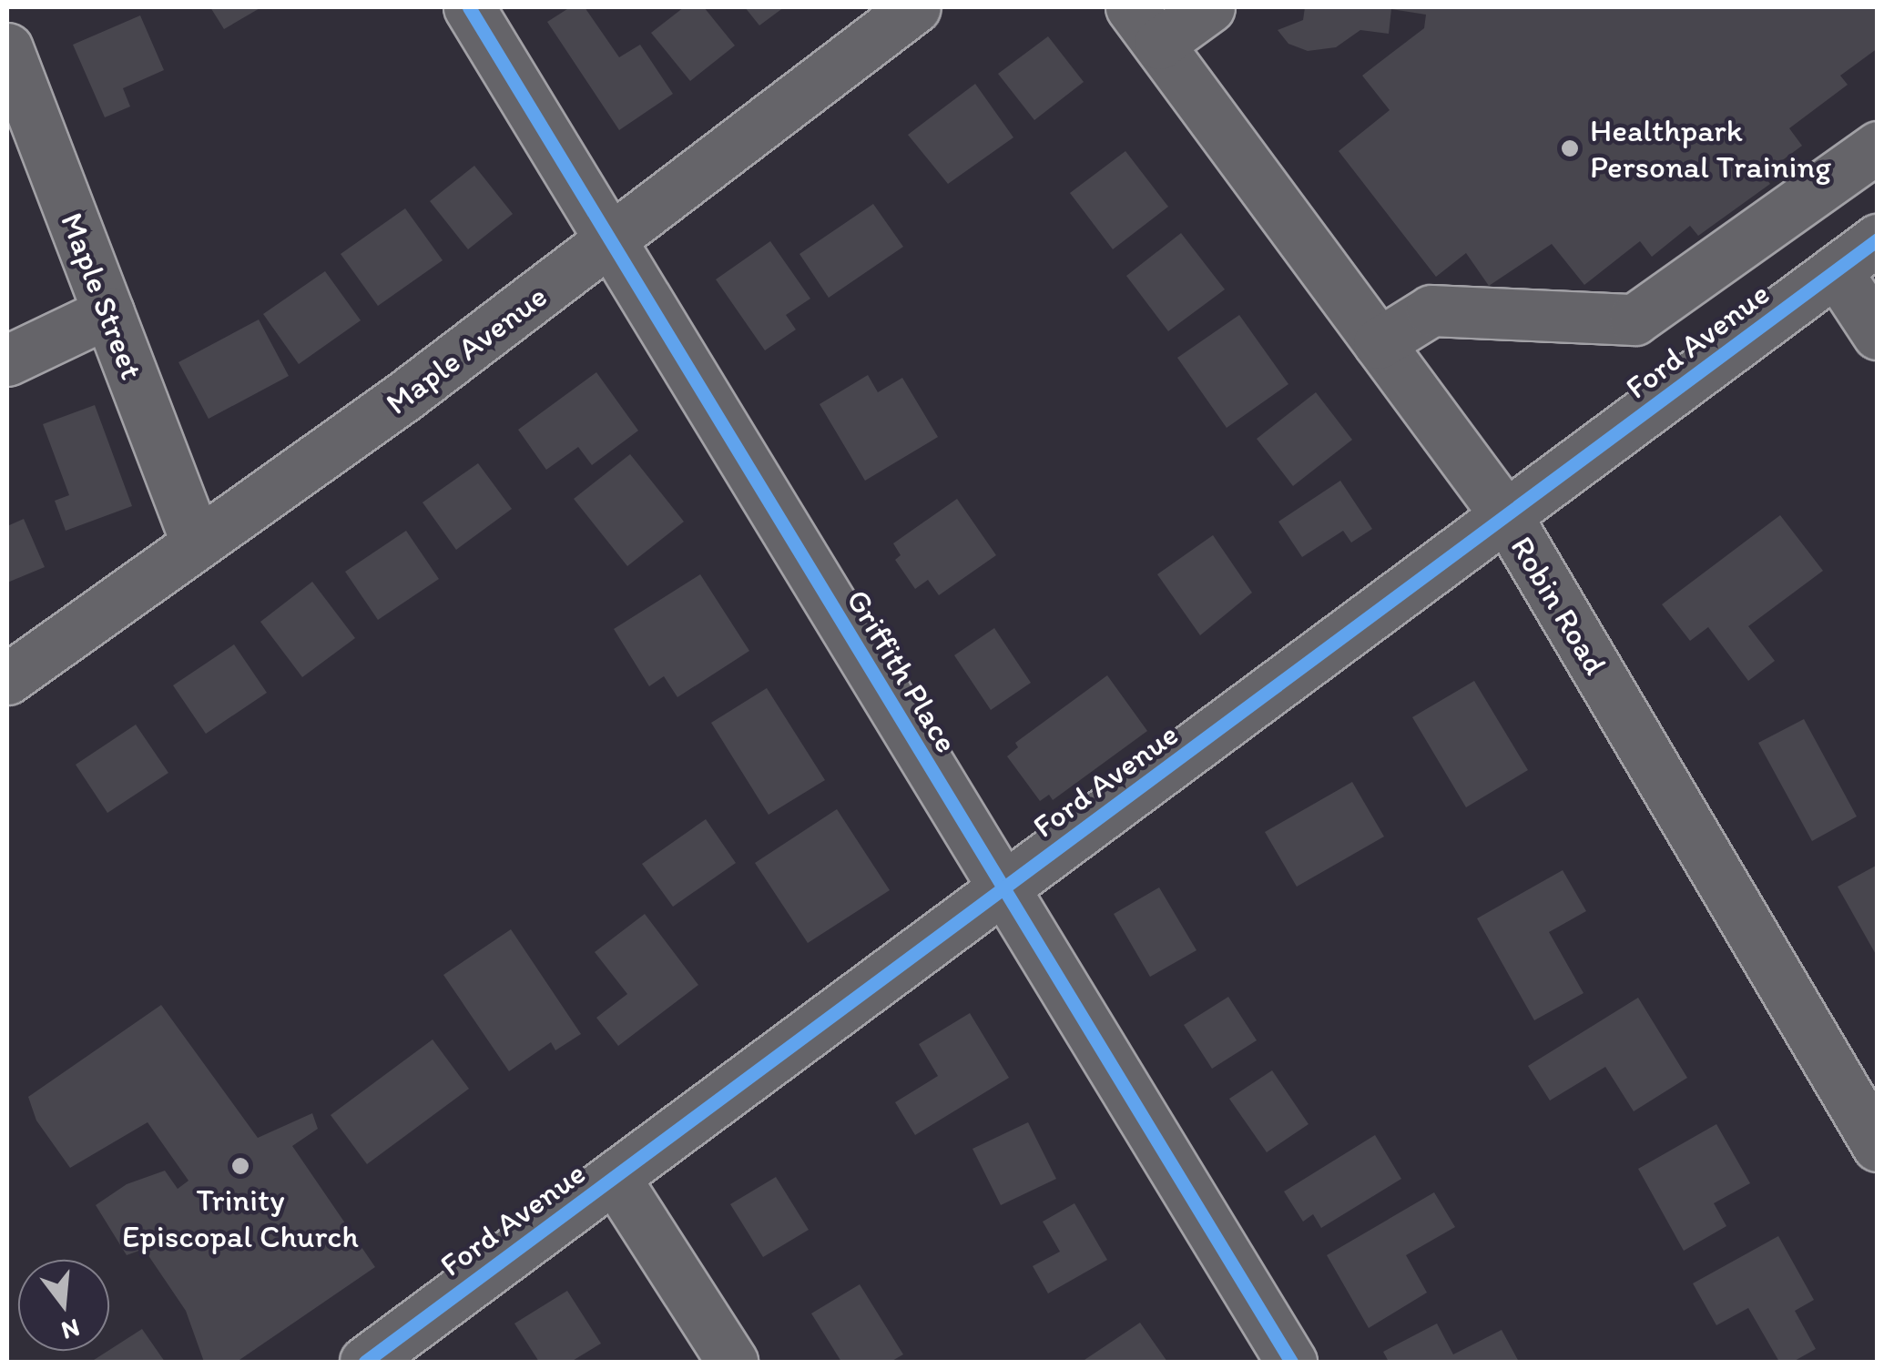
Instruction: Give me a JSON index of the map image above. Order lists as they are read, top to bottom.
{
  "streets": {
    "street": [
      "Maple Street",
      "Ford Avenue",
      "Maple Avenue",
      "Robin Road",
      "Griffith Place"
    ]
  },
  "crossings": [
    ["Maple Street", "Maple Avenue"],
    ["Ford Avenue", "Robin Road"],
    ["Ford Avenue", "Griffith Place"],
    ["Maple Avenue", "Griffith Place"]
  ],
  "places": ["Healthpark Personal Training", "Trinity Episcopal Church"],
  "north": "bottom"
}
